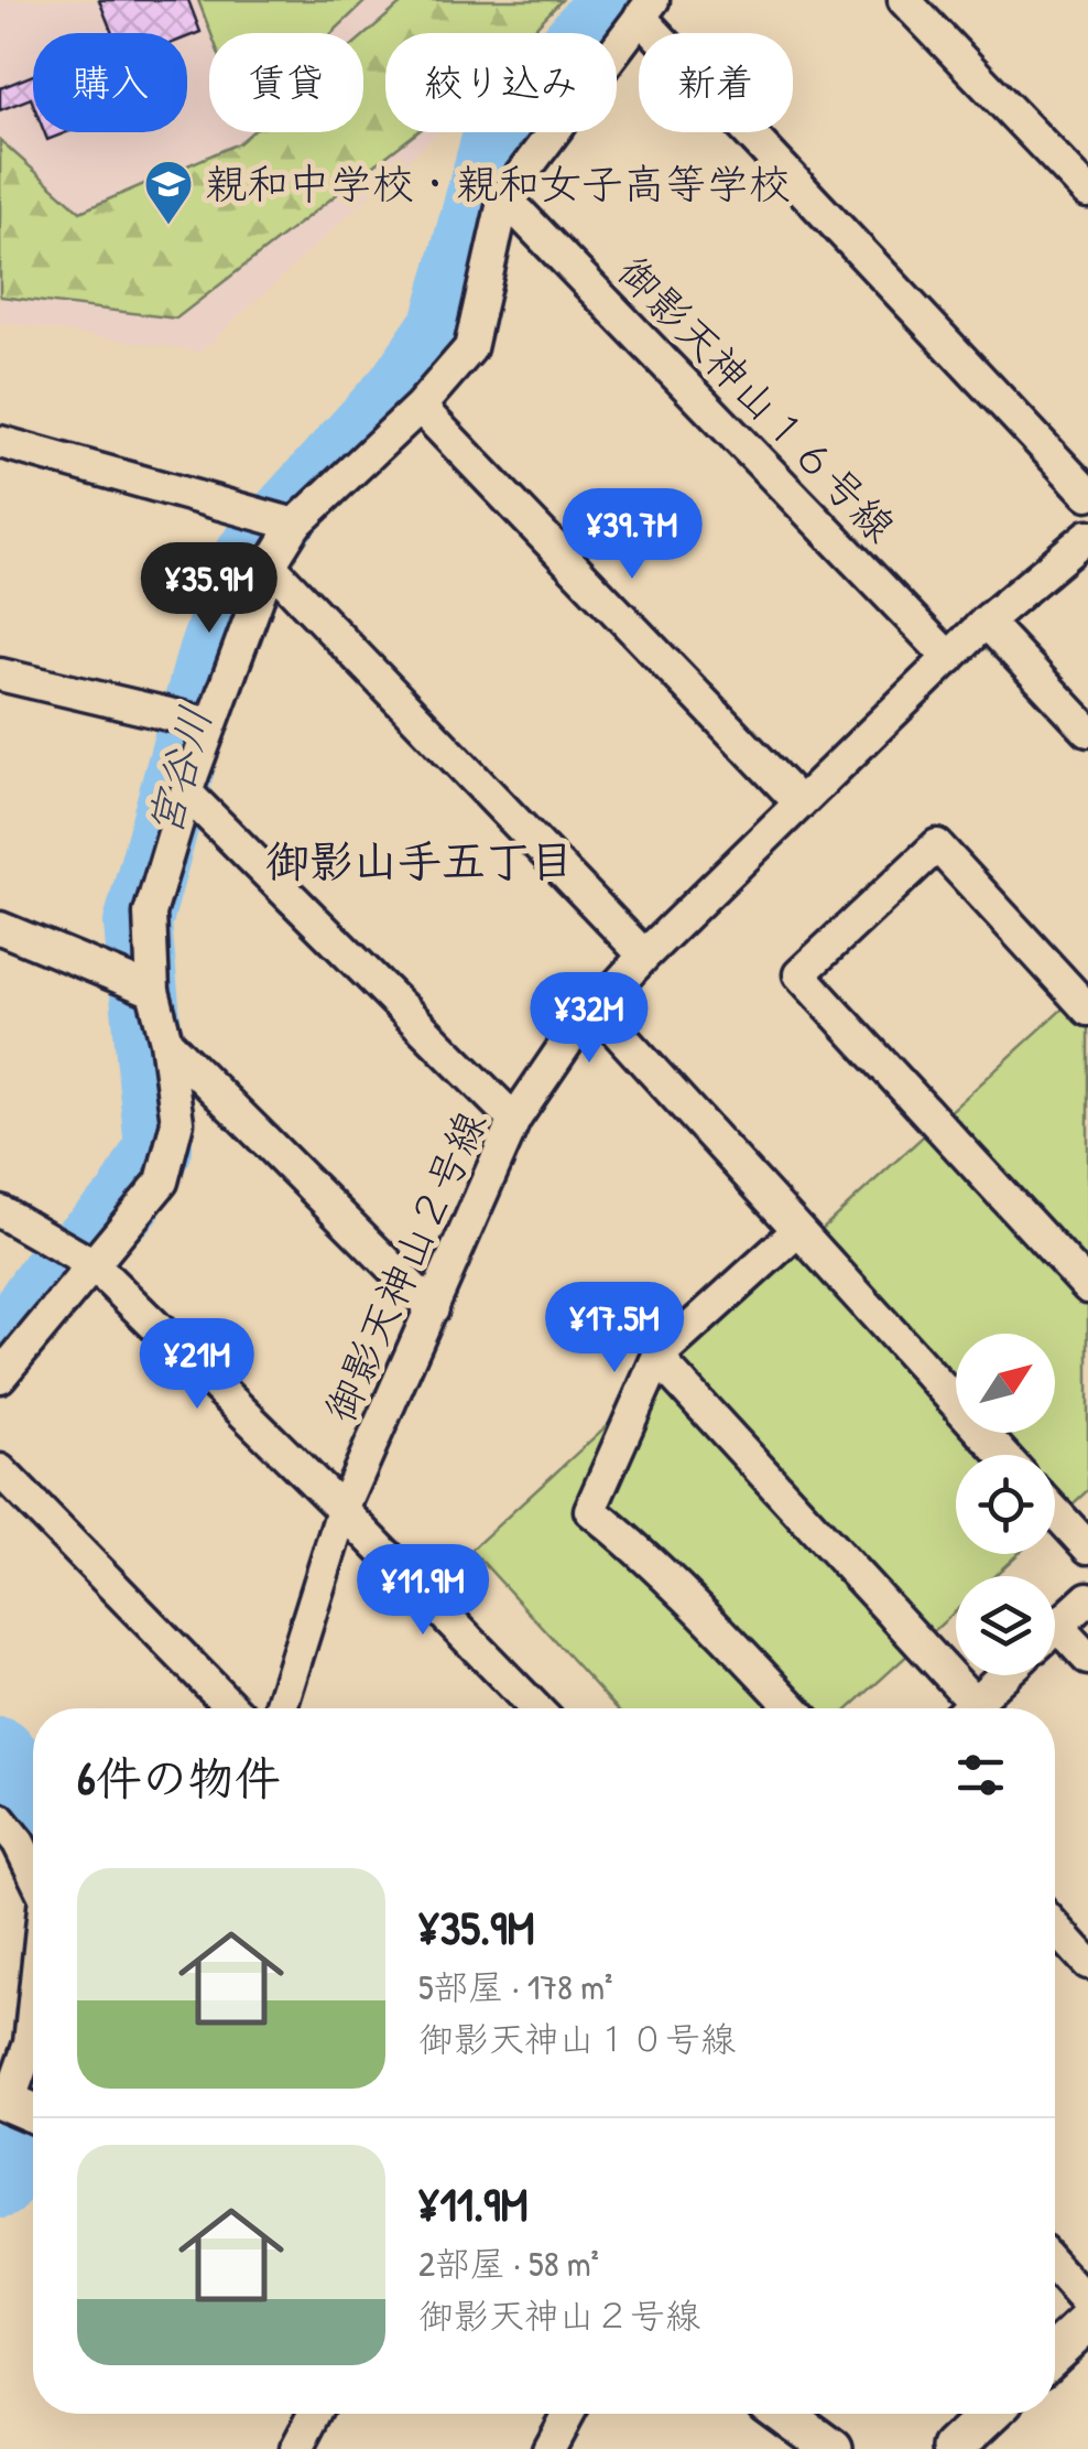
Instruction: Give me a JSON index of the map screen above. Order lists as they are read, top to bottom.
{
  "streets": {
    "street": ["御影天神山１６号線", "御影天神山２号線"]
  },
  "crossings": [
    ["御影天神山１６号線", "御影天神山２号線"]
  ],
  "districts": ["御影山手五丁目"],
  "water": ["宮谷川"],
  "places": {
    "school or university": ["親和中学校・親和女子高等学校"]
  },
  "north": "top right",
  "page": {
    "chip": [
      "購入",
      "賃貸",
      "絞り込み",
      "新着"
    ],
    "price": [
      "¥39.7M",
      "¥35.9M",
      "¥32M",
      "¥17.5M",
      "¥21M",
      "¥11.9M"
    ],
    "heading": "6件の物件",
    "list": [
      {
        "name": "¥35.9M",
        "note": "5部屋 · 178 m² · 御影天神山１０号線"
      },
      {
        "name": "¥11.9M",
        "note": "2部屋 · 58 m² · 御影天神山２号線"
      }
    ]
  }
}
